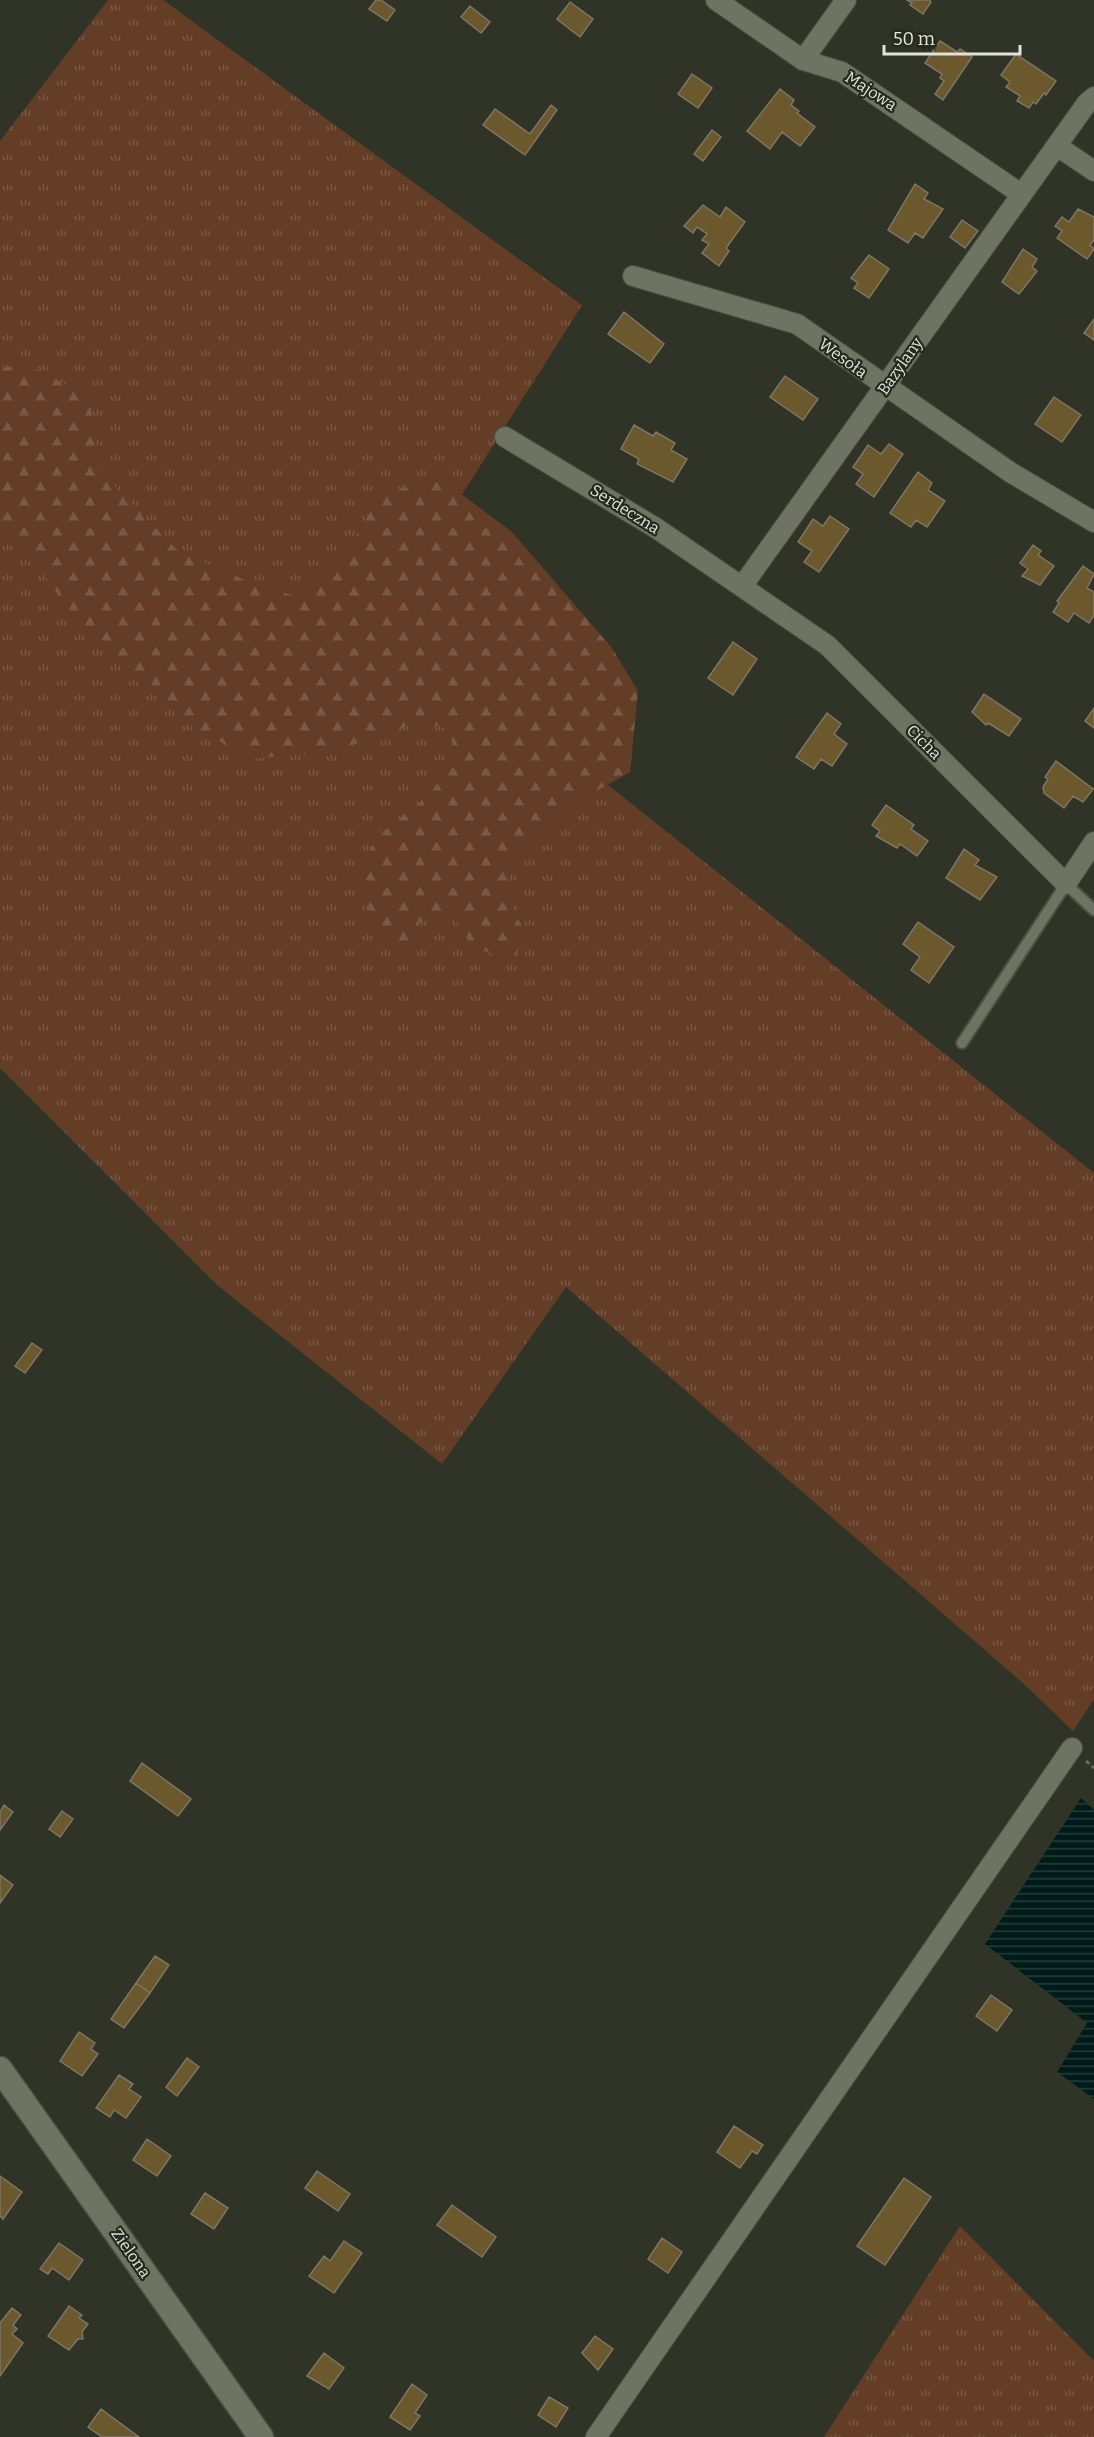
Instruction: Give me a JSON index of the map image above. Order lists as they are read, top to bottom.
{
  "streets": {
    "street": [
      "Majowa",
      "Wesoła",
      "Bazylany",
      "Serdeczna",
      "Cicha",
      "Zielona"
    ]
  },
  "crossings": [
    ["Majowa", "Bazylany"],
    ["Wesoła", "Bazylany"],
    ["Bazylany", "Serdeczna"],
    ["Bazylany", "Cicha"],
    ["Serdeczna", "Cicha"]
  ],
  "scale_bar": "50 m"
}
